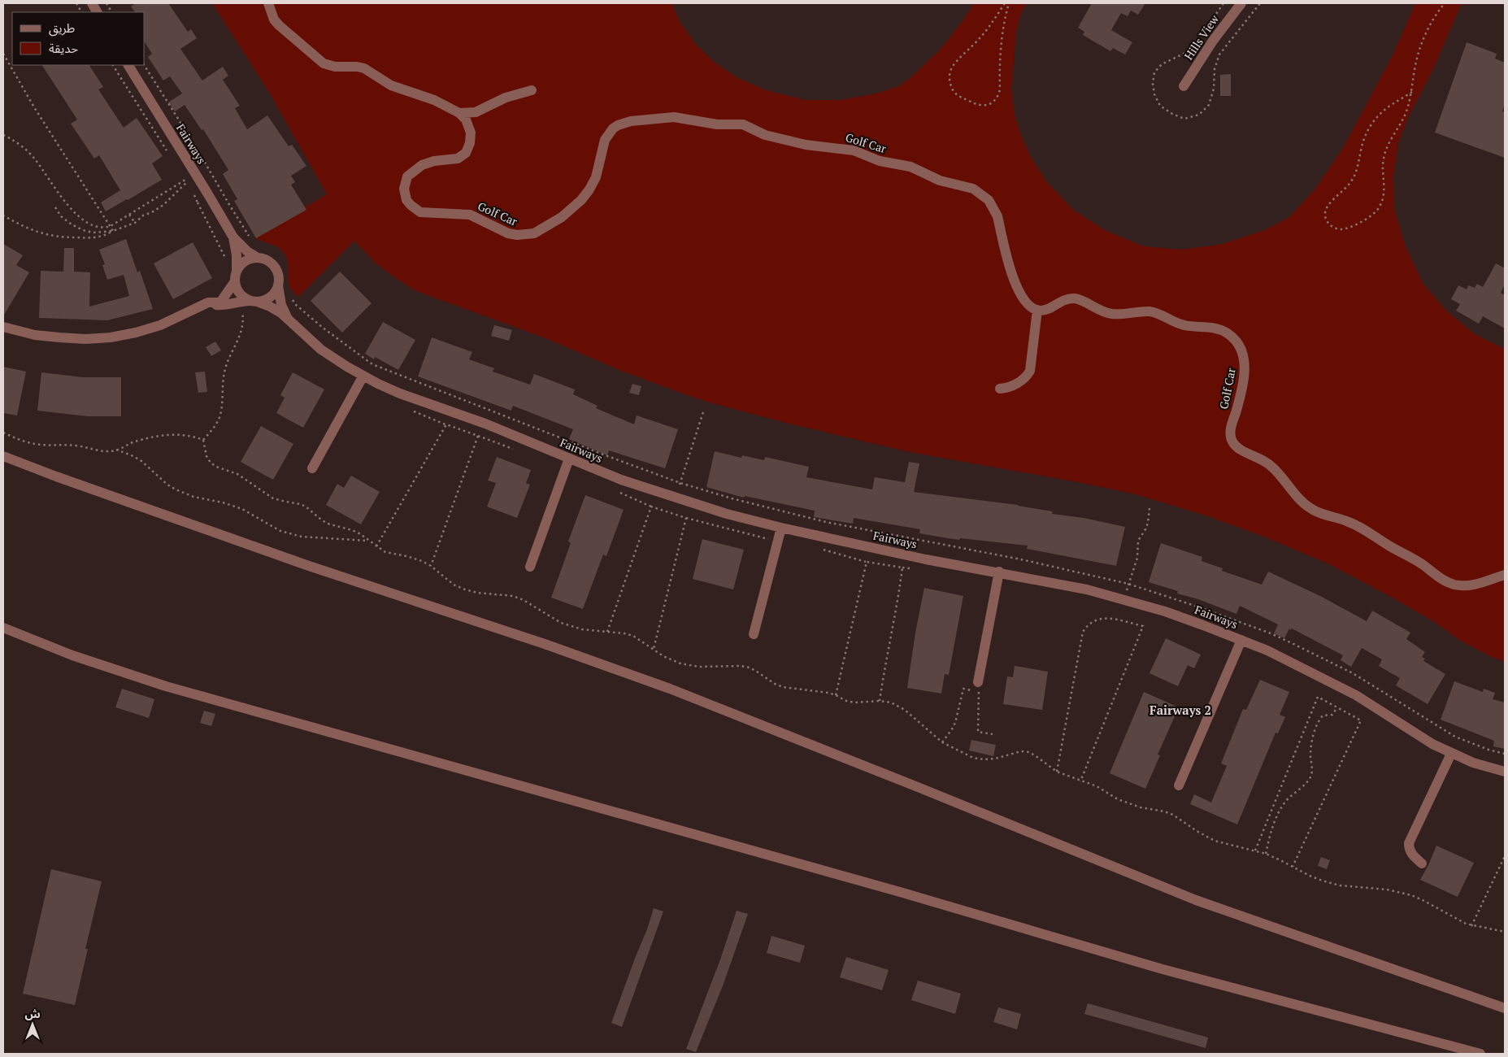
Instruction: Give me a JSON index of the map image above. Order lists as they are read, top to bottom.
{
  "streets": {
    "street": ["Hills View", "Golf Car", "Fairways"]
  },
  "districts": ["Fairways 2"],
  "legend": ["طريق", "حديقة"],
  "north": "top"
}
